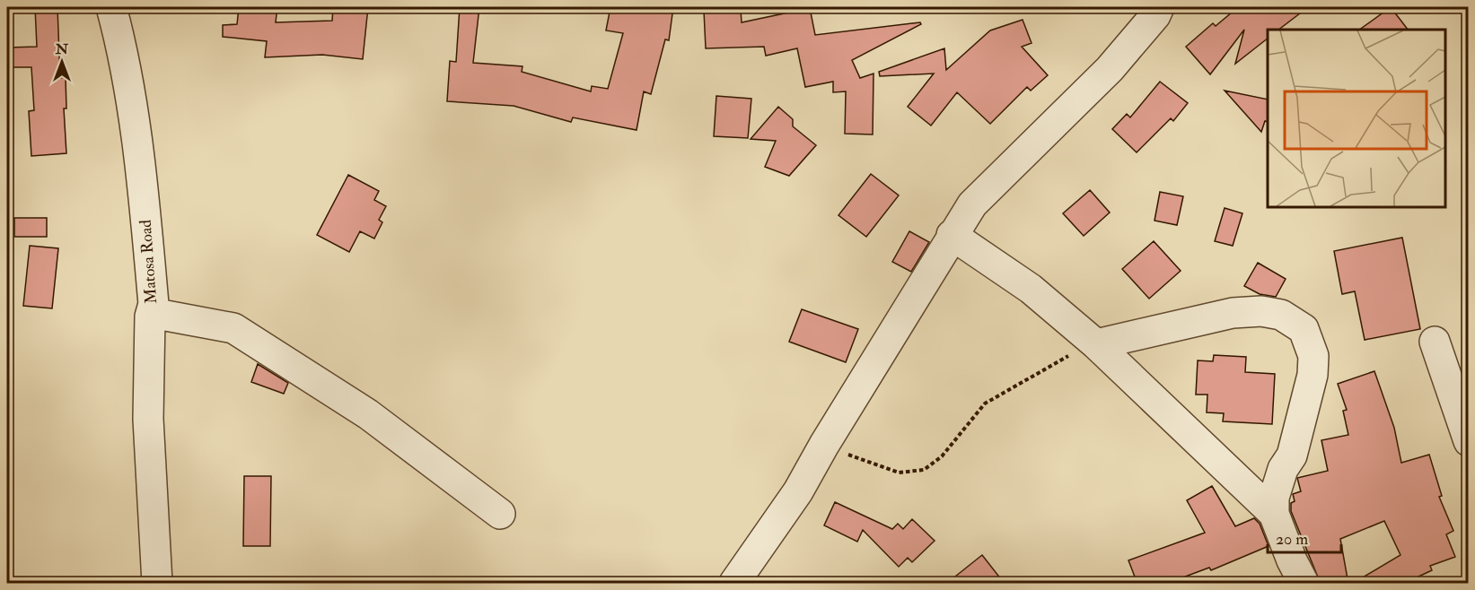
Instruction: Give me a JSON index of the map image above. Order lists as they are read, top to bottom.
{
  "streets": {
    "street": ["Matosa Road"]
  },
  "scale_bar": "20 m",
  "north": "top"
}
